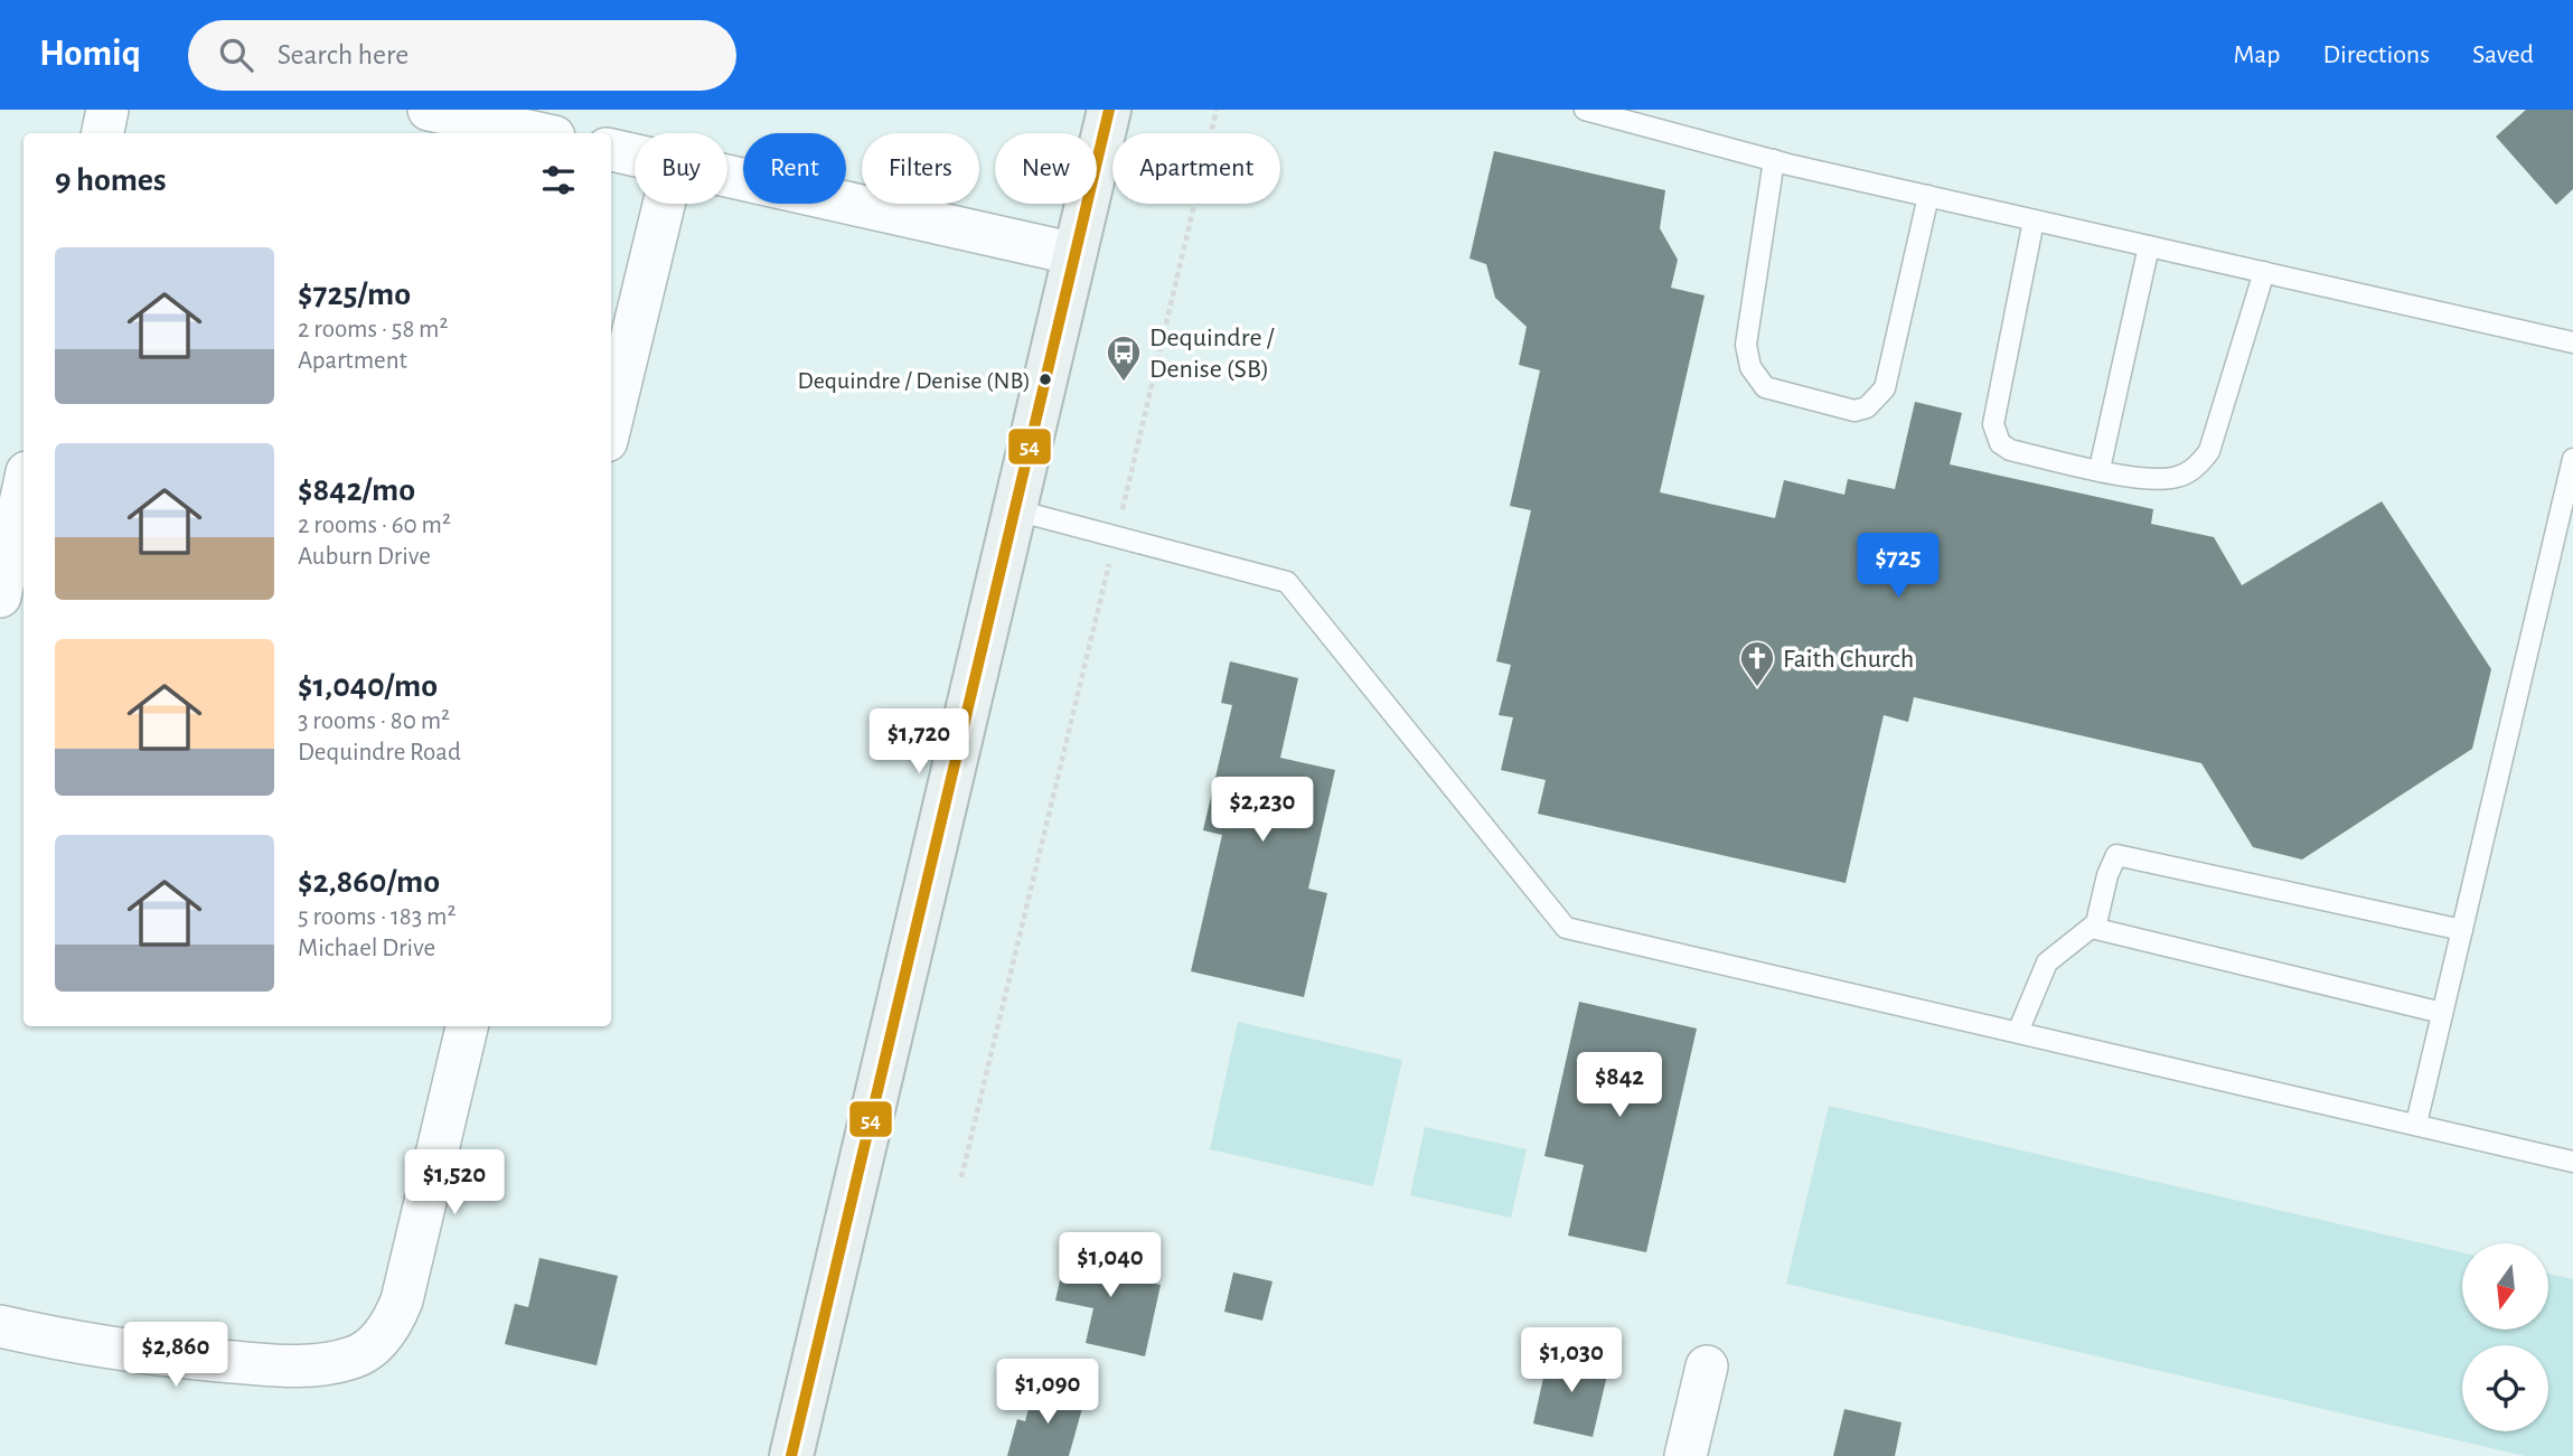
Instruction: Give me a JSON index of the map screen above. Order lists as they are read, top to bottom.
{
  "places": {
    "other": ["Dequindre / Denise (NB)"],
    "bus stop": ["Dequindre / Denise (SB)"],
    "church": ["Faith Church"]
  },
  "lines": ["transit line 54"],
  "north": "bottom",
  "page": {
    "header": "Homiq",
    "search": "Search here",
    "nav": ["Map", "Directions", "Saved"],
    "chip": [
      "Buy",
      "Rent",
      "Filters",
      "New",
      "Apartment"
    ],
    "heading": "9 homes",
    "list": [
      {
        "name": "$725/mo",
        "note": "2 rooms · 58 m² · Apartment"
      },
      {
        "name": "$842/mo",
        "note": "2 rooms · 60 m² · Auburn Drive"
      },
      {
        "name": "$1,040/mo",
        "note": "3 rooms · 80 m² · Dequindre Road"
      },
      {
        "name": "$2,860/mo",
        "note": "5 rooms · 183 m² · Michael Drive"
      }
    ],
    "price": [
      "$725",
      "$1,720",
      "$2,230",
      "$842",
      "$1,520",
      "$1,040",
      "$2,860",
      "$1,030",
      "$1,090"
    ]
  }
}
